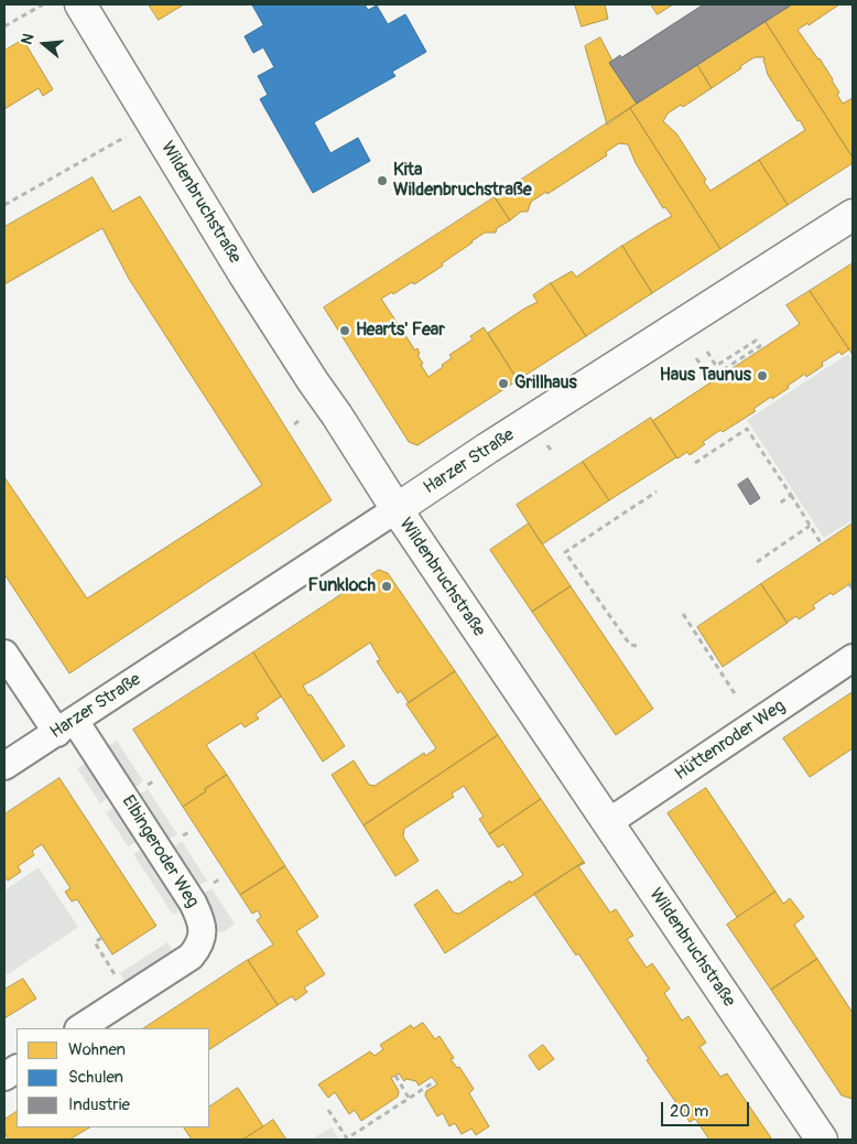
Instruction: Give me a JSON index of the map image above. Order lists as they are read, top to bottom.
{
  "streets": {
    "street": [
      "Wildenbruchstraße",
      "Harzer Straße",
      "Hüttenroder Weg",
      "Elbingeroder Weg"
    ]
  },
  "crossings": [
    ["Wildenbruchstraße", "Harzer Straße"],
    ["Wildenbruchstraße", "Hüttenroder Weg"],
    ["Harzer Straße", "Elbingeroder Weg"]
  ],
  "places": [
    "Kita Wildenbruchstraße",
    "Hearts' Fear",
    "Haus Taunus",
    "Grillhaus",
    "Funkloch"
  ],
  "legend": ["Wohnen", "Schulen", "Industrie"],
  "scale_bar": "20 m",
  "north": "left"
}
